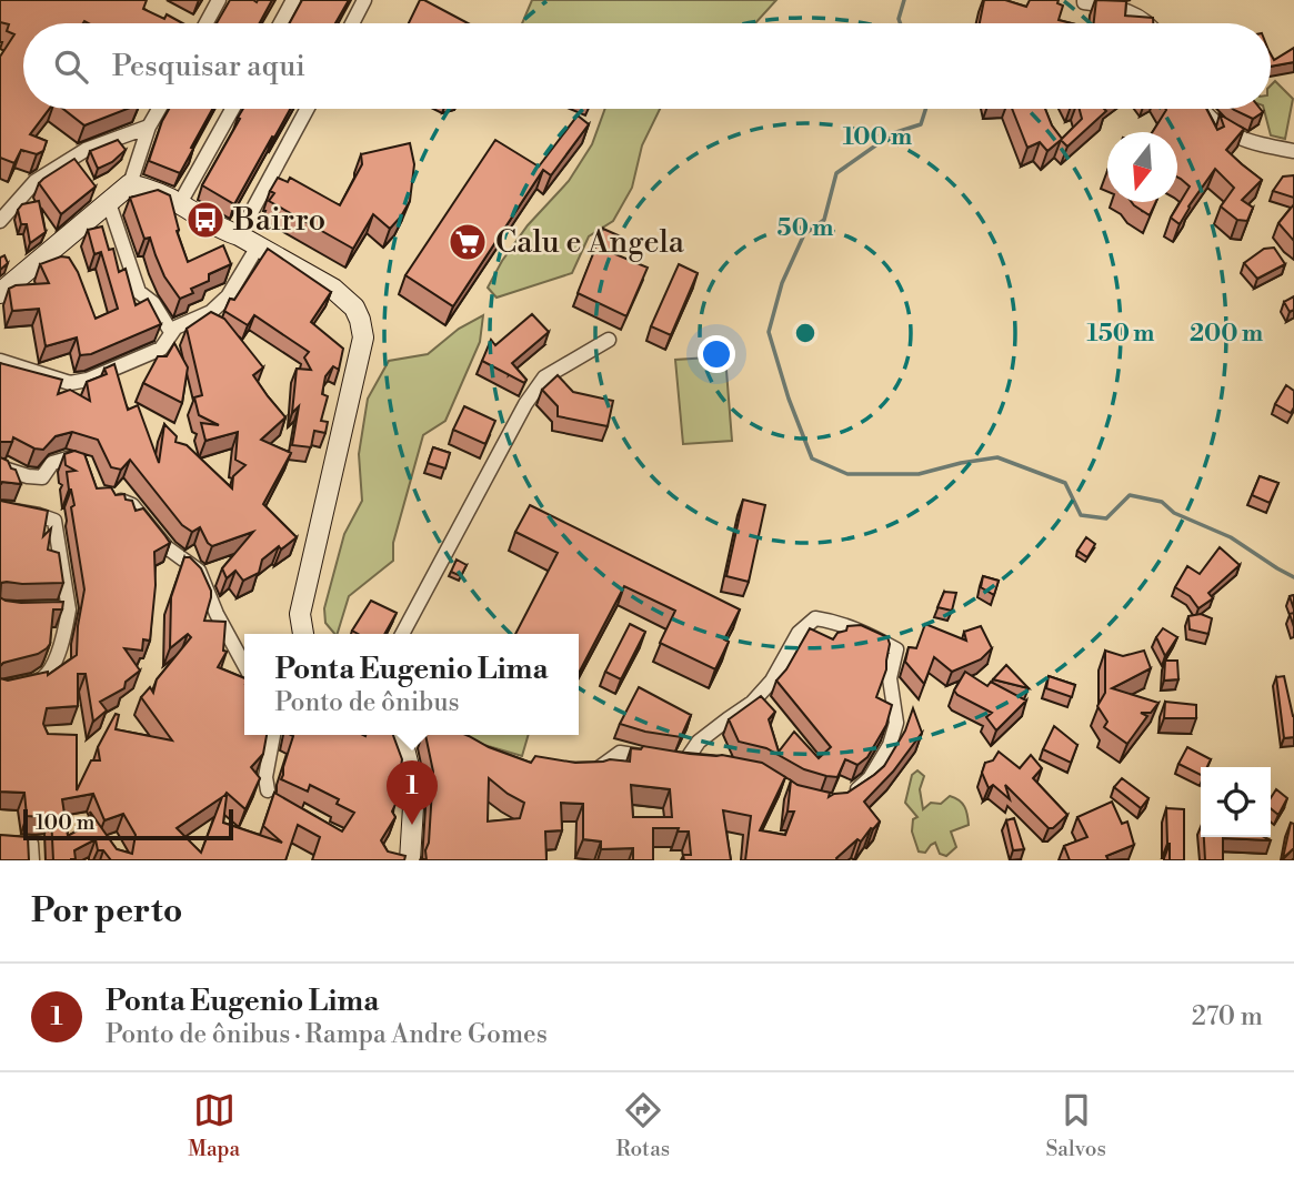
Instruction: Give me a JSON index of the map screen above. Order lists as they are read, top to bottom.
{
  "places": {
    "bus stop": ["Bairro"],
    "supermarket": ["Calu e Angela"]
  },
  "scale_bar": "100 m",
  "north": "bottom",
  "page": {
    "search": "Pesquisar aqui",
    "popup": ["Ponta Eugenio Lima", "Ponto de ônibus"],
    "pins": "1",
    "scale": "100 m",
    "heading": "Por perto",
    "list": [
      {
        "mark": "1",
        "name": "Ponta Eugenio Lima",
        "note": "Ponto de ônibus · Rampa Andre Gomes",
        "value": "270 m"
      }
    ],
    "nav": ["Mapa", "Rotas", "Salvos"]
  },
  "rings": [
    "100 m",
    "50 m",
    "150 m",
    "200 m"
  ]
}
